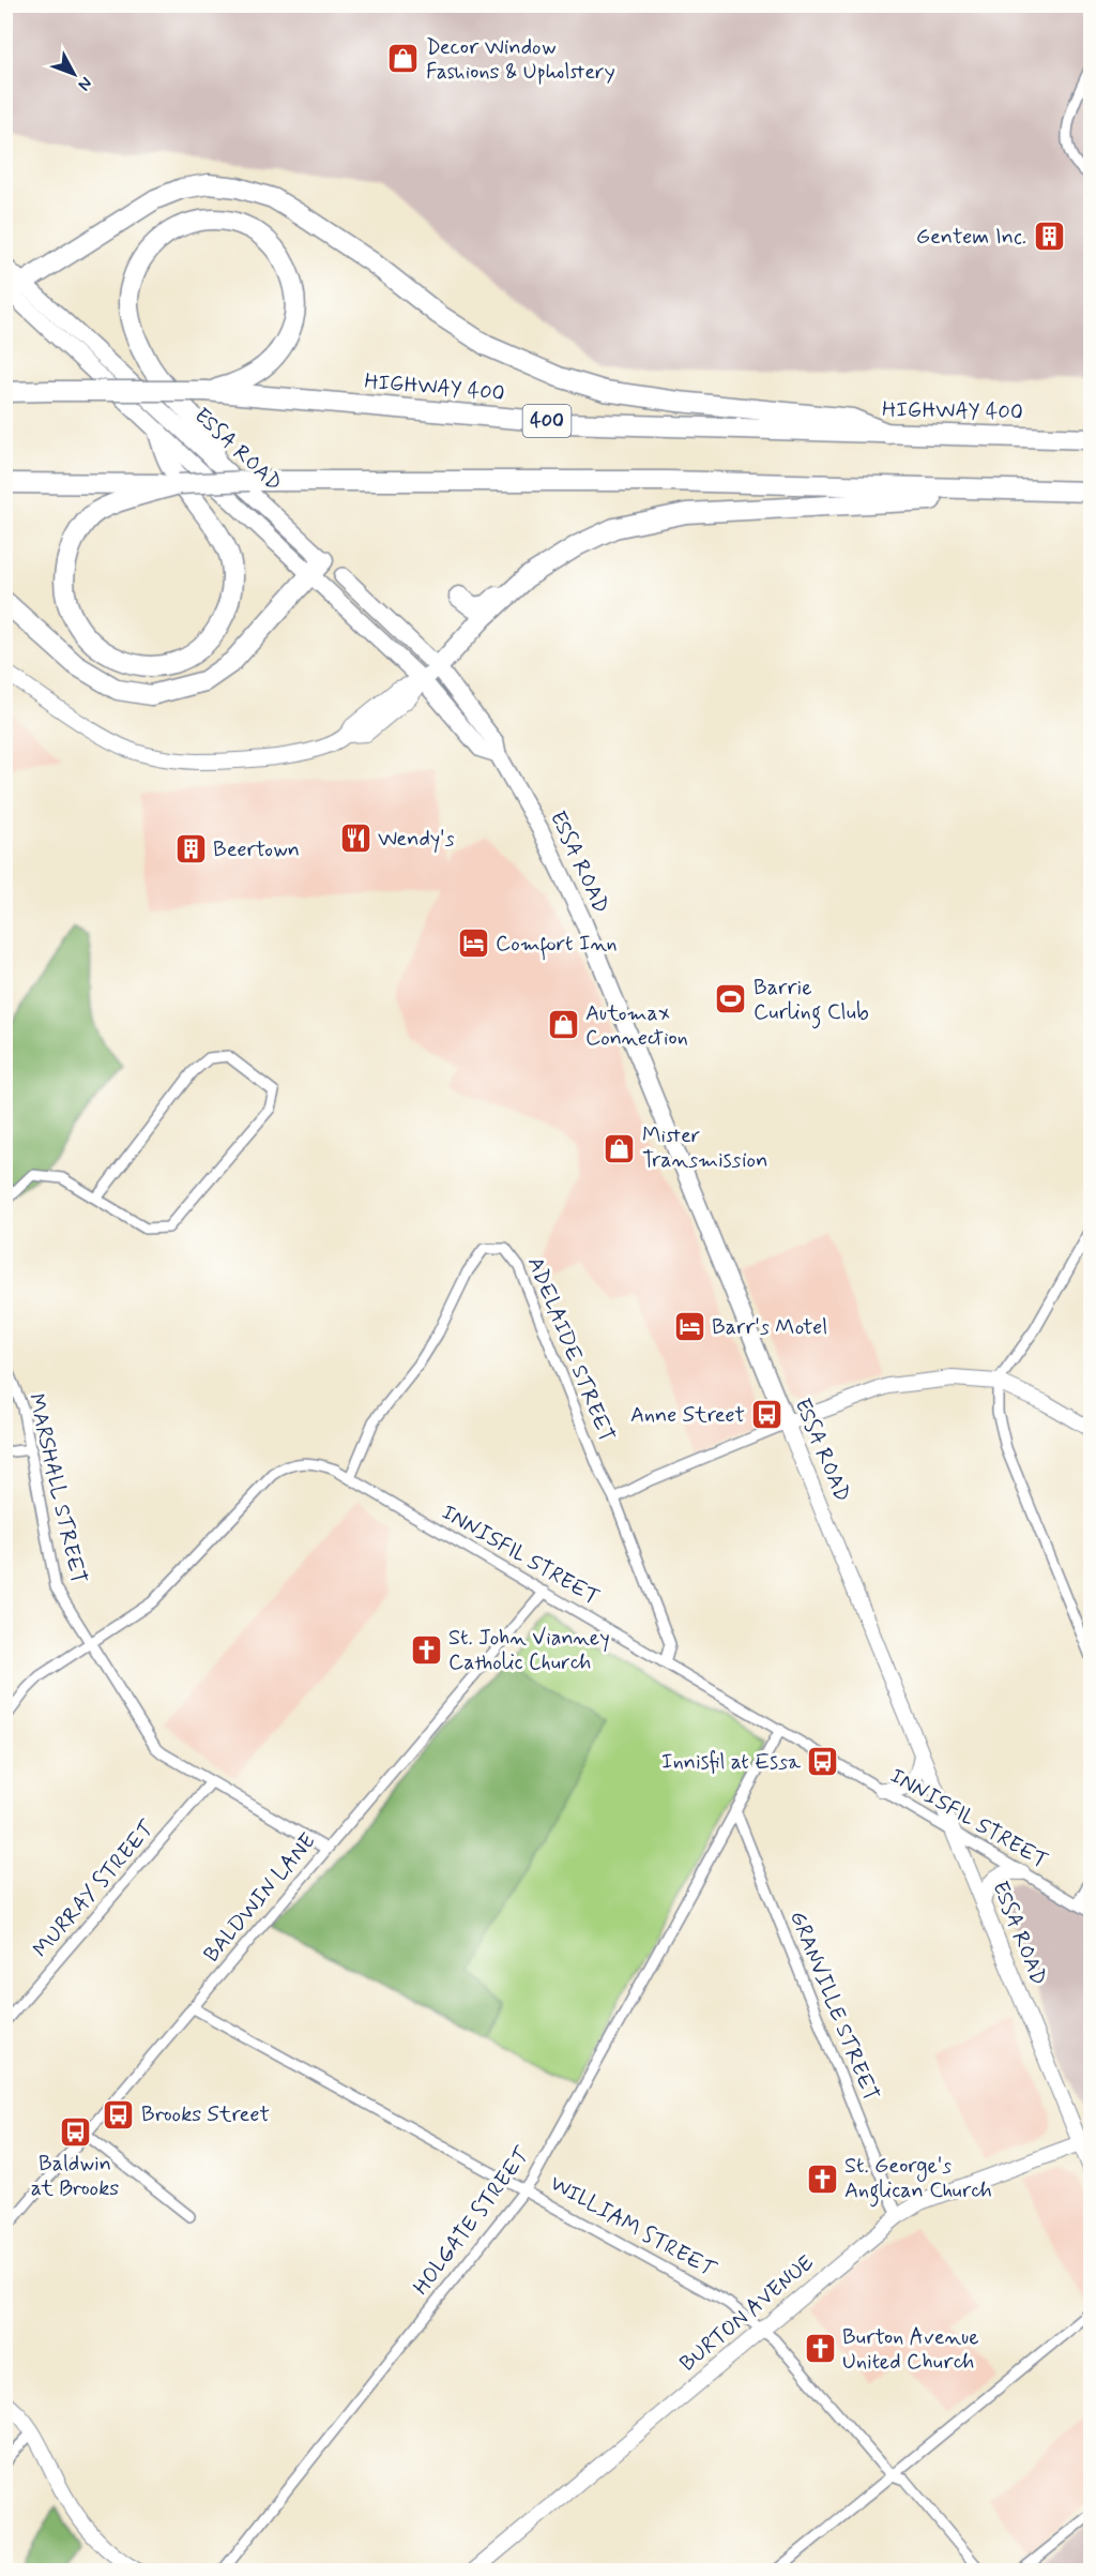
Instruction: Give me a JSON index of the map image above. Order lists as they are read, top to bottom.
{
  "streets": {
    "highway": ["HIGHWAY 400", "400"],
    "main road": ["ESSA ROAD", "BURTON AVENUE"],
    "street": [
      "ADELAIDE STREET",
      "MARSHALL STREET",
      "INNISFIL STREET",
      "MURRAY STREET",
      "BALDWIN LANE",
      "GRANVILLE STREET",
      "HOLGATE STREET",
      "WILLIAM STREET"
    ]
  },
  "crossings": [
    ["ESSA ROAD", "INNISFIL STREET"],
    ["ESSA ROAD", "BURTON AVENUE"],
    ["ADELAIDE STREET", "INNISFIL STREET"],
    ["MARSHALL STREET", "INNISFIL STREET"],
    ["MARSHALL STREET", "MURRAY STREET"],
    ["MARSHALL STREET", "BALDWIN LANE"],
    ["INNISFIL STREET", "BALDWIN LANE"],
    ["INNISFIL STREET", "HOLGATE STREET"],
    ["BALDWIN LANE", "WILLIAM STREET"],
    ["GRANVILLE STREET", "HOLGATE STREET"],
    ["GRANVILLE STREET", "BURTON AVENUE"],
    ["HOLGATE STREET", "WILLIAM STREET"],
    ["WILLIAM STREET", "BURTON AVENUE"]
  ],
  "places": {
    "shop": ["Decor Window Fashions & Upholstery", "Automax Connection", "Mister Transmission"],
    "building": ["Gentem Inc.", "Beertown"],
    "restaurant": ["Wendy's"],
    "hotel": ["Comfort Inn", "Barr's Motel"],
    "sports": ["Barrie Curling Club"],
    "bus stop": [
      "Anne Street",
      "Innisfil at Essa",
      "Brooks Street",
      "Baldwin at Brooks"
    ],
    "church": ["St. John Vianney Catholic Church", "St. George's Anglican Church", "Burton Avenue United Church"]
  },
  "north": "bottom right"
}
